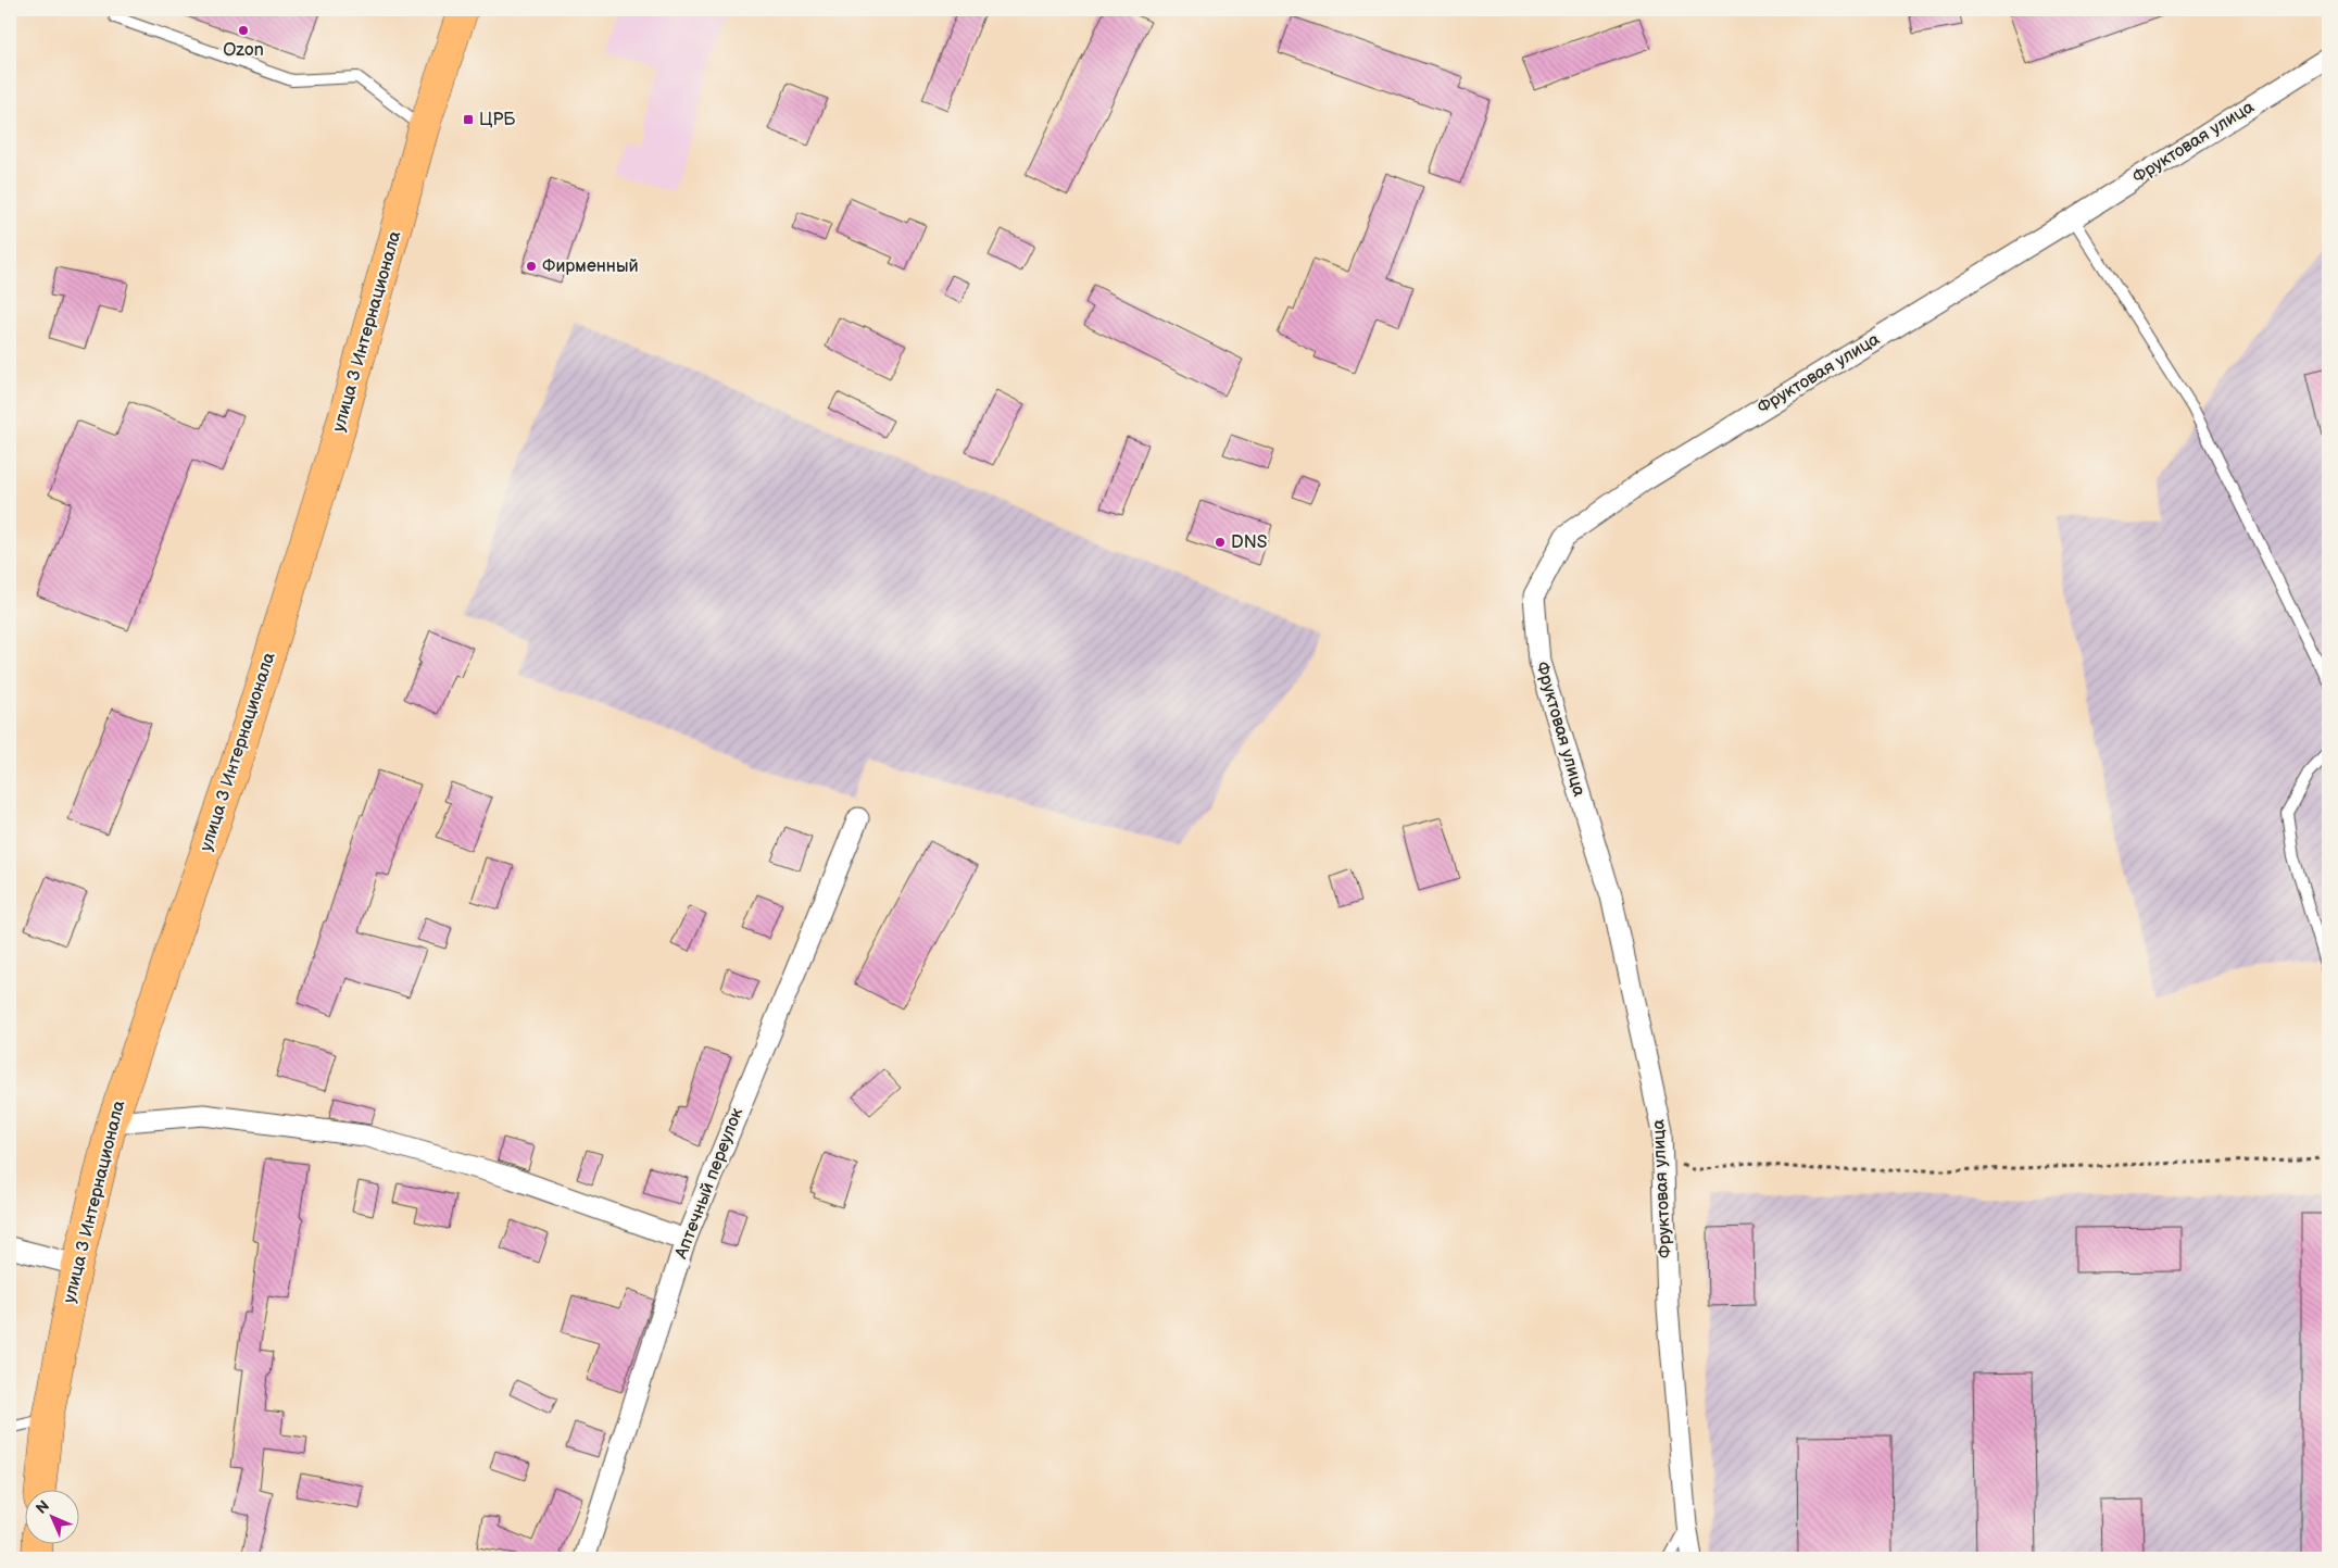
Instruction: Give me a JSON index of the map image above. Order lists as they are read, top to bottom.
{
  "streets": {
    "main road": ["улица 3 Интернационала"],
    "street": ["Фруктовая улица", "Аптечный переулок"]
  },
  "places": {
    "other": ["Ozon", "Фирменный", "DNS"],
    "transit": ["ЦРБ"]
  },
  "north": "top left"
}
